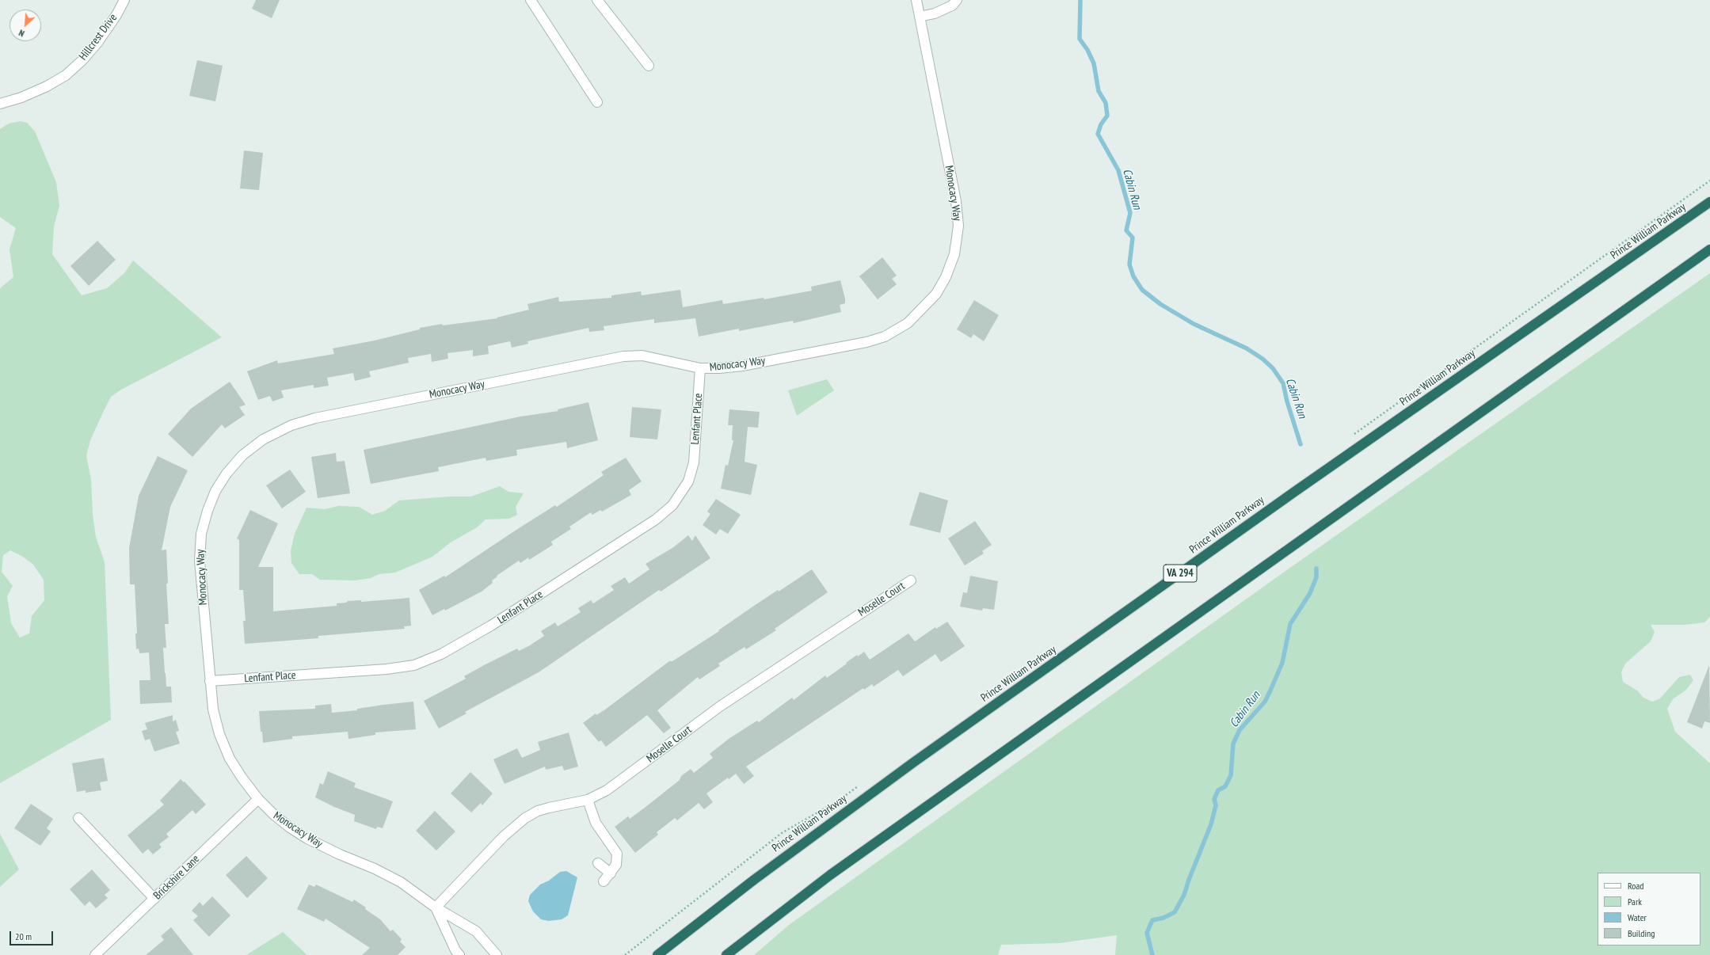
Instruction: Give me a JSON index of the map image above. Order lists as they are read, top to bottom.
{
  "streets": {
    "highway": ["Prince William Parkway", "VA 294"],
    "street": [
      "Hillcrest Drive",
      "Monocacy Way",
      "Lenfant Place",
      "Moselle Court",
      "Brickshire Lane"
    ]
  },
  "crossings": [
    ["Monocacy Way", "Lenfant Place"],
    ["Monocacy Way", "Moselle Court"],
    ["Monocacy Way", "Brickshire Lane"]
  ],
  "water": ["Cabin Run"],
  "legend": [
    "Road",
    "Park",
    "Water",
    "Building"
  ],
  "scale_bar": "20 m",
  "north": "bottom left"
}
